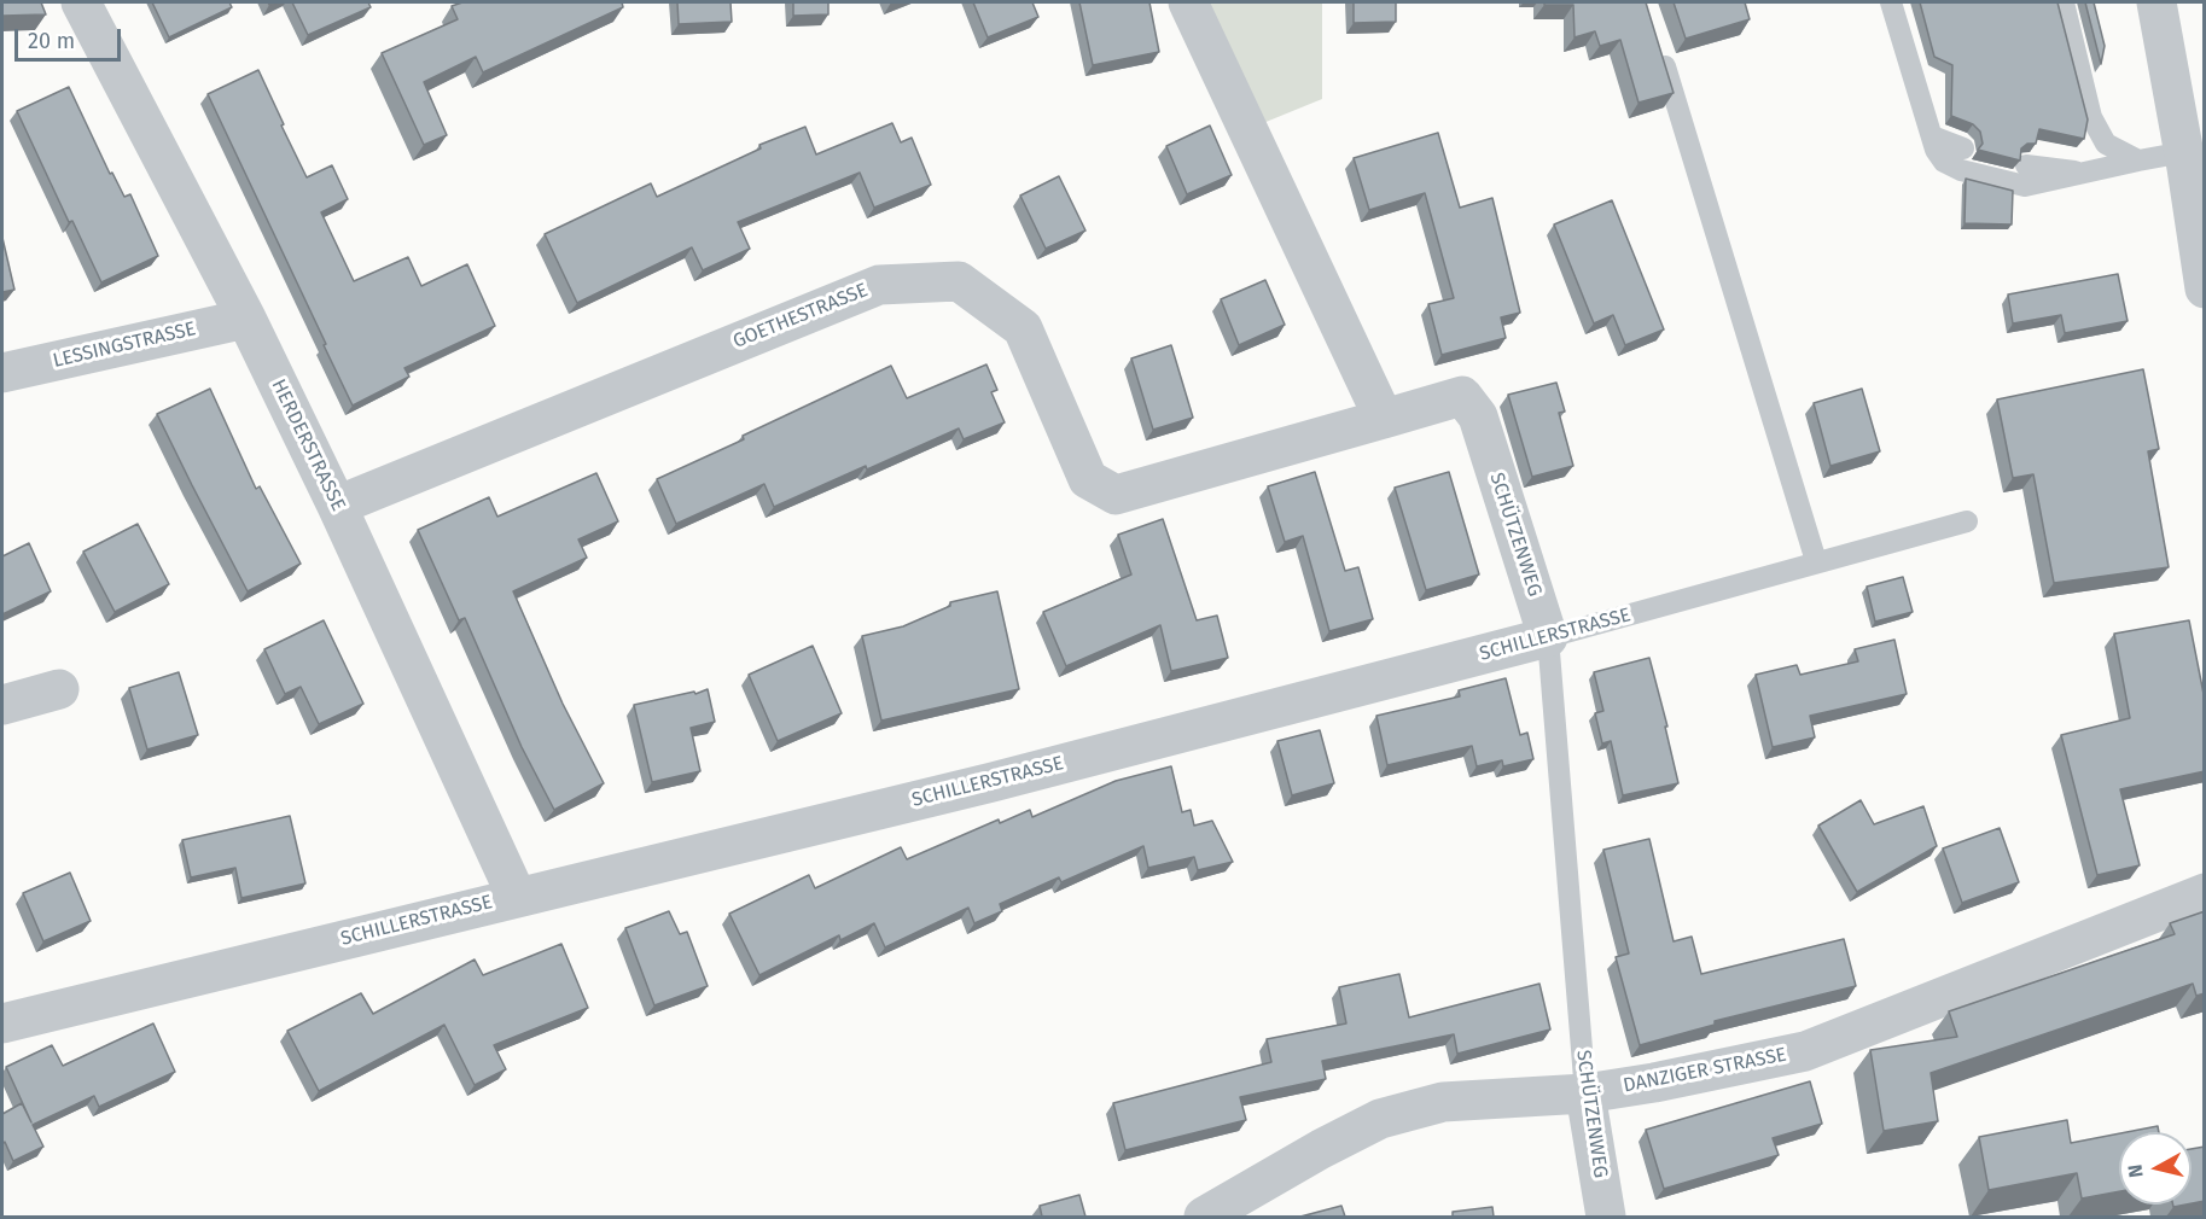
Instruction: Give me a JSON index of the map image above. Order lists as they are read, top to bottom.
{
  "streets": {
    "street": [
      "GOETHESTRASSE",
      "LESSINGSTRASSE",
      "HERDERSTRASSE",
      "SCHÜTZENWEG",
      "SCHILLERSTRASSE",
      "DANZIGER STRASSE"
    ]
  },
  "crossings": [
    ["GOETHESTRASSE", "HERDERSTRASSE"],
    ["GOETHESTRASSE", "SCHÜTZENWEG"],
    ["LESSINGSTRASSE", "HERDERSTRASSE"],
    ["HERDERSTRASSE", "SCHILLERSTRASSE"],
    ["SCHÜTZENWEG", "SCHILLERSTRASSE"],
    ["SCHÜTZENWEG", "DANZIGER STRASSE"]
  ],
  "scale_bar": "20 m",
  "north": "left"
}
